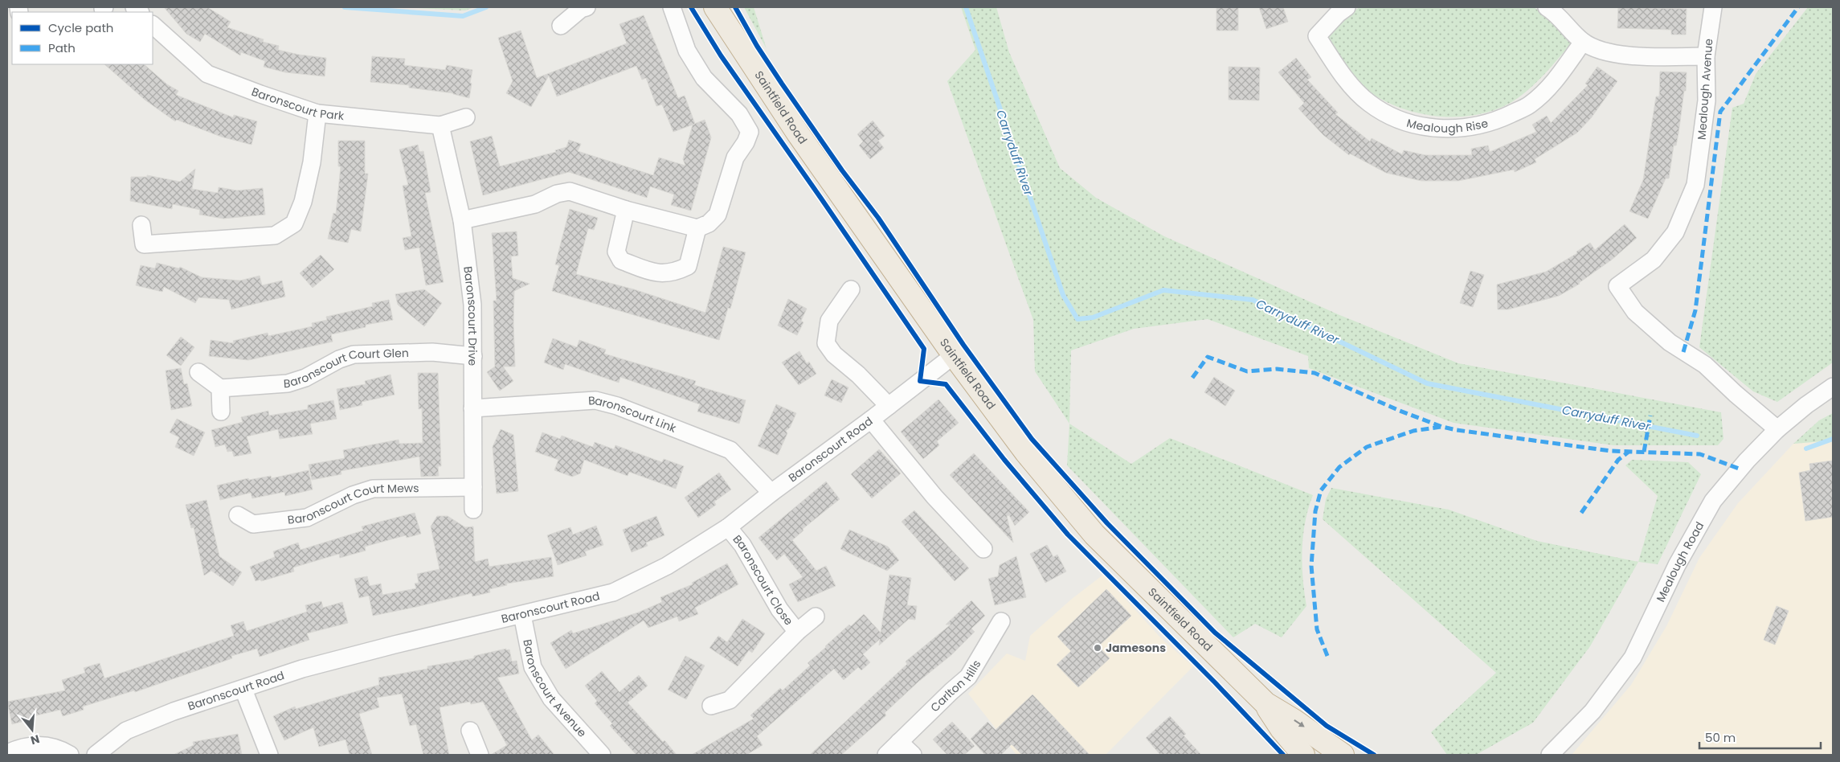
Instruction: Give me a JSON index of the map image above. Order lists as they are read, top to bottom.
{
  "streets": {
    "highway": ["Saintfield Road"],
    "street": [
      "Mealough Avenue",
      "Baronscourt Park",
      "Mealough Rise",
      "Baronscourt Drive",
      "Baronscourt Court Glen",
      "Baronscourt Link",
      "Baronscourt Road",
      "Baronscourt Court Mews",
      "Mealough Road",
      "Baronscourt Close",
      "Carlton Hills",
      "Baronscourt Avenue"
    ]
  },
  "crossings": [
    ["Mealough Avenue", "Mealough Road"],
    ["Baronscourt Park", "Baronscourt Drive"],
    ["Saintfield Road", "Baronscourt Road"],
    ["Baronscourt Drive", "Baronscourt Court Glen"],
    ["Baronscourt Drive", "Baronscourt Link"],
    ["Baronscourt Drive", "Baronscourt Court Mews"],
    ["Baronscourt Link", "Baronscourt Road"],
    ["Baronscourt Road", "Baronscourt Close"],
    ["Baronscourt Road", "Baronscourt Avenue"]
  ],
  "water": ["Carryduff River"],
  "places": ["Jamesons"],
  "legend": ["Cycle path", "Path"],
  "scale_bar": "50 m",
  "north": "bottom"
}
